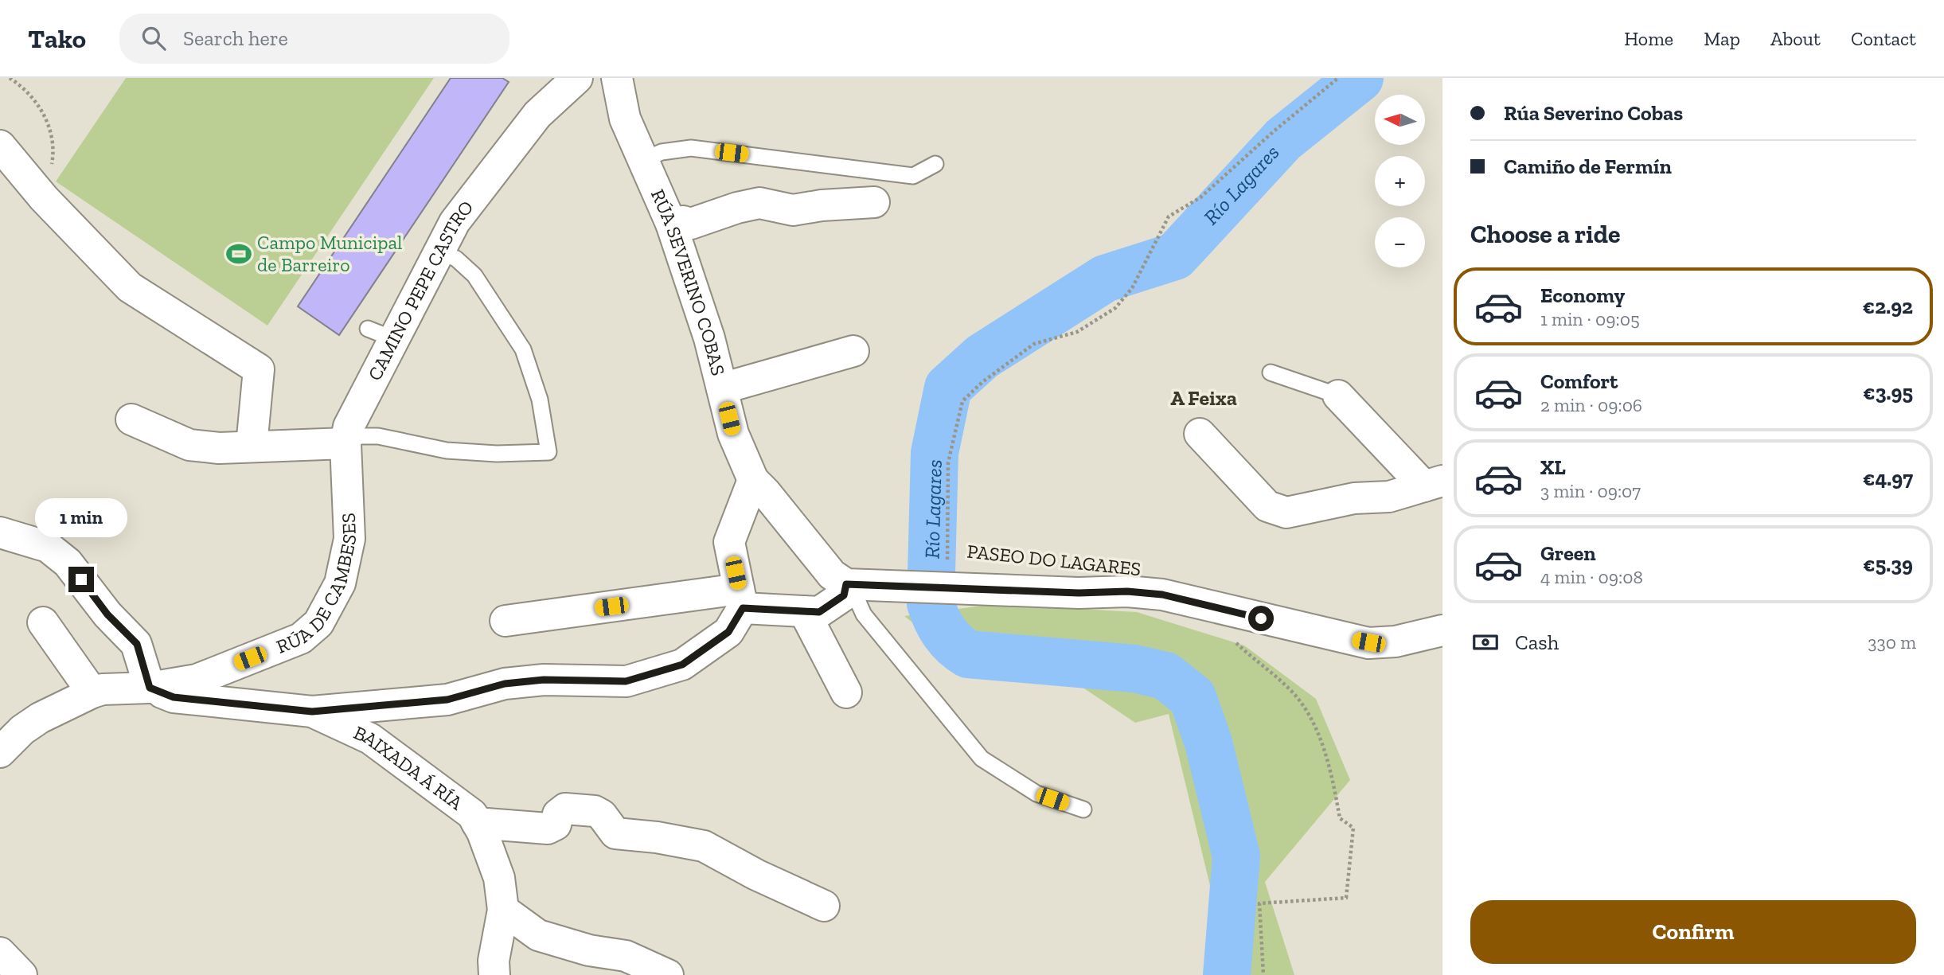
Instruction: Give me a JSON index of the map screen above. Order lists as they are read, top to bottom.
{
  "streets": {
    "street": [
      "RÚA SEVERINO COBAS",
      "CAMINO PEPE CASTRO",
      "RÚA DE CAMBESES",
      "BAIXADA Á RÍA"
    ],
    "path": ["PASEO DO LAGARES"]
  },
  "crossings": [
    ["CAMINO PEPE CASTRO", "RÚA DE CAMBESES"]
  ],
  "districts": ["A Feixa"],
  "water": ["Río Lagares"],
  "places": {
    "sports": ["Campo Municipal de Barreiro"]
  },
  "north": "left",
  "page": {
    "header": "Tako",
    "search": "Search here",
    "nav": [
      "Home",
      "Map",
      "About",
      "Contact"
    ],
    "banner": ["Rúa Severino Cobas", "Camiño de Fermín"],
    "map_buttons": ["+", "−"],
    "heading": "Choose a ride",
    "list": [
      {
        "name": "Economy",
        "note": "1 min · 09:05",
        "value": "€2.92"
      },
      {
        "name": "Comfort",
        "note": "2 min · 09:06",
        "value": "€3.95"
      },
      {
        "name": "XL",
        "note": "3 min · 09:07",
        "value": "€4.97"
      },
      {
        "name": "Green",
        "note": "4 min · 09:08",
        "value": "€5.39"
      }
    ],
    "bubble": "1 min",
    "pay": ["Cash", "330 m"],
    "buttons": "Confirm"
  }
}
